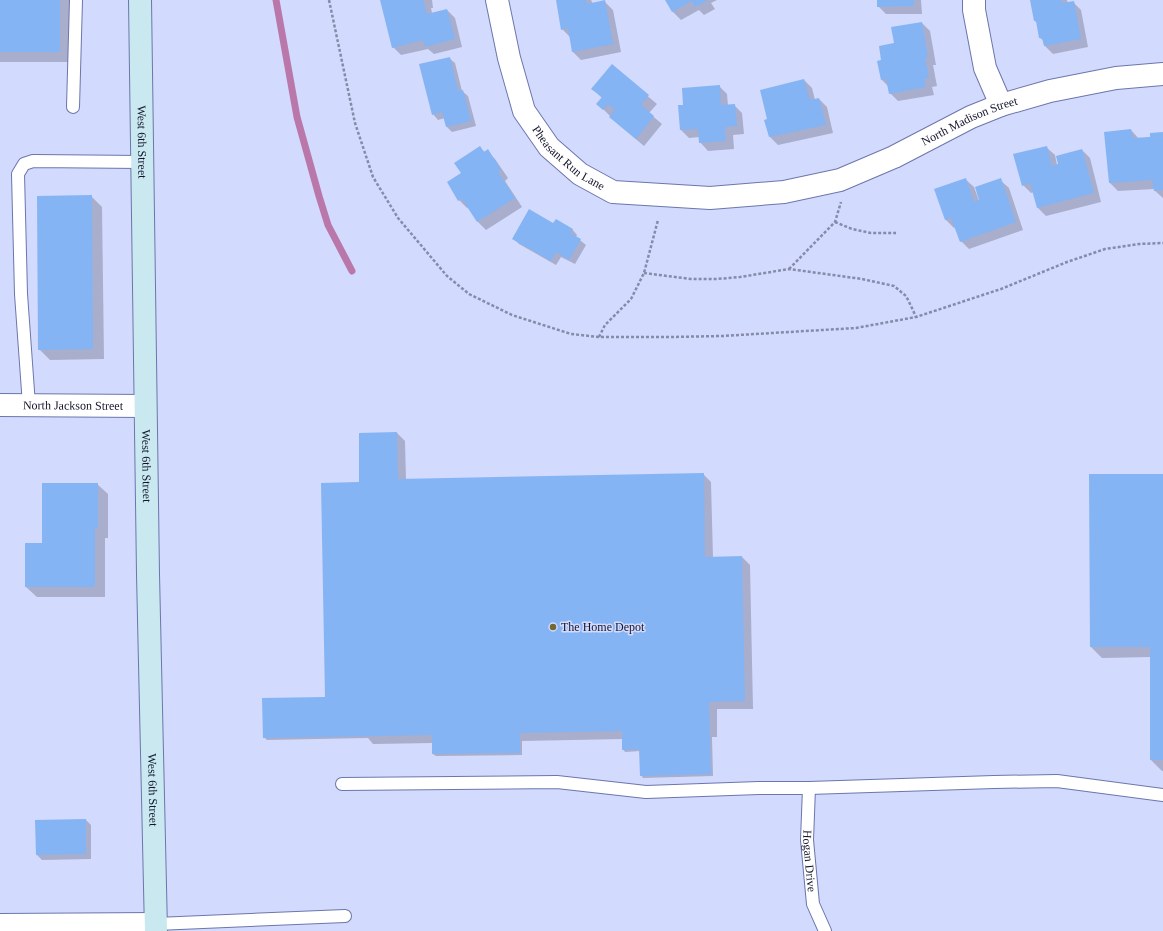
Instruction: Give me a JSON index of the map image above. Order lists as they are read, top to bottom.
{
  "streets": {
    "main road": ["West 6th Street"],
    "street": ["North Madison Street", "Pheasant Run Lane", "North Jackson Street"],
    "lane": ["Hogan Drive"]
  },
  "crossings": [
    ["North Madison Street", "Pheasant Run Lane"],
    ["West 6th Street", "North Jackson Street"]
  ],
  "places": ["The Home Depot"]
}
